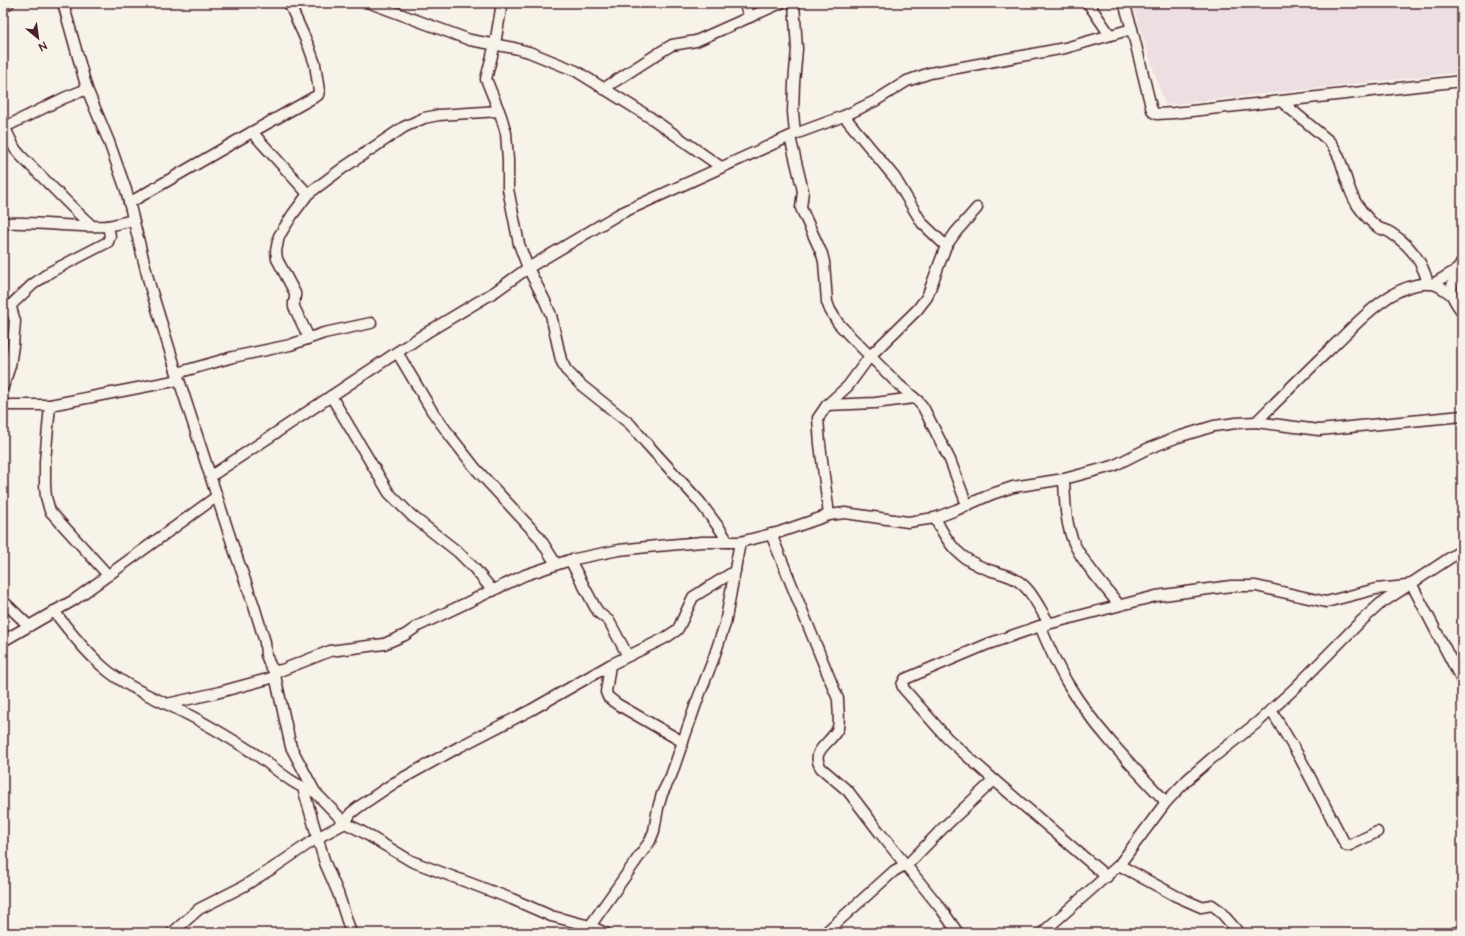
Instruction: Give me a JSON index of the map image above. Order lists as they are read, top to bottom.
{
  "north": "bottom right"
}
